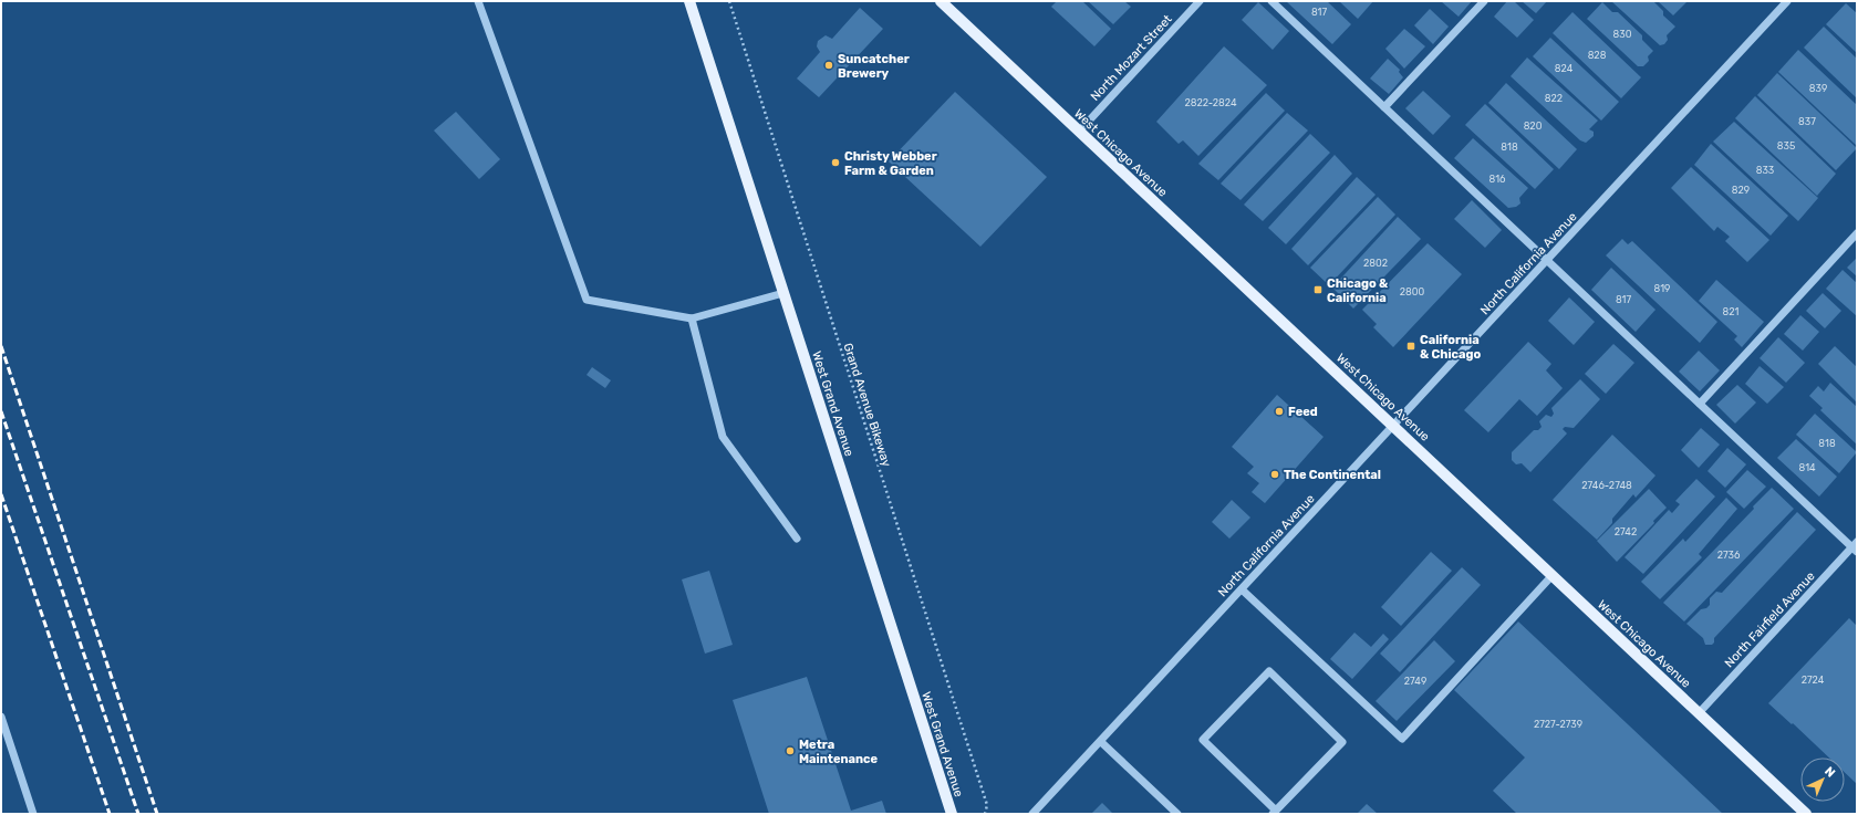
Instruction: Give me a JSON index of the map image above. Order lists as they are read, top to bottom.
{
  "streets": {
    "main road": ["West Chicago Avenue", "West Grand Avenue"],
    "street": ["North Mozart Street", "North California Avenue", "North Fairfield Avenue"],
    "path": ["Grand Avenue Bikeway"]
  },
  "crossings": [
    ["North Mozart Street", "West Chicago Avenue"],
    ["West Chicago Avenue", "North California Avenue"],
    ["West Chicago Avenue", "North Fairfield Avenue"]
  ],
  "places": {
    "other": [
      "Suncatcher Brewery",
      "Christy Webber Farm & Garden",
      "Feed",
      "The Continental",
      "Metra Maintenance"
    ],
    "transit": ["Chicago & California", "California & Chicago"]
  },
  "house_numbers": [
    "817",
    "830",
    "828",
    "824",
    "839",
    "822",
    "2822-2824",
    "837",
    "820",
    "835",
    "818",
    "833",
    "816",
    "829",
    "2802",
    "819",
    "2800",
    "817",
    "821",
    "818",
    "814",
    "2746-2748",
    "2742",
    "2736",
    "2724",
    "2749",
    "2727-2739"
  ],
  "north": "top right"
}
